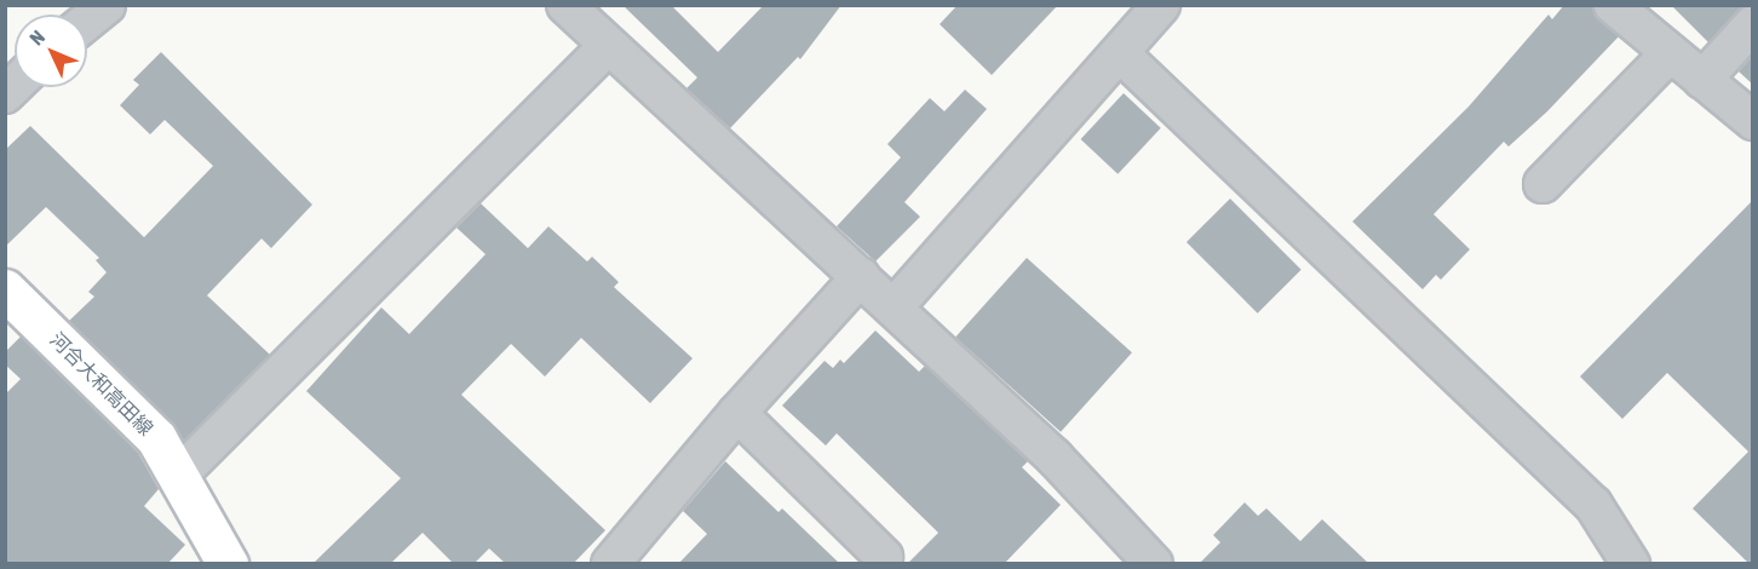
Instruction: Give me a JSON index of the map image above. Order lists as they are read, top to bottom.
{
  "streets": {
    "main road": ["河合大和高田線"]
  },
  "north": "top left"
}
